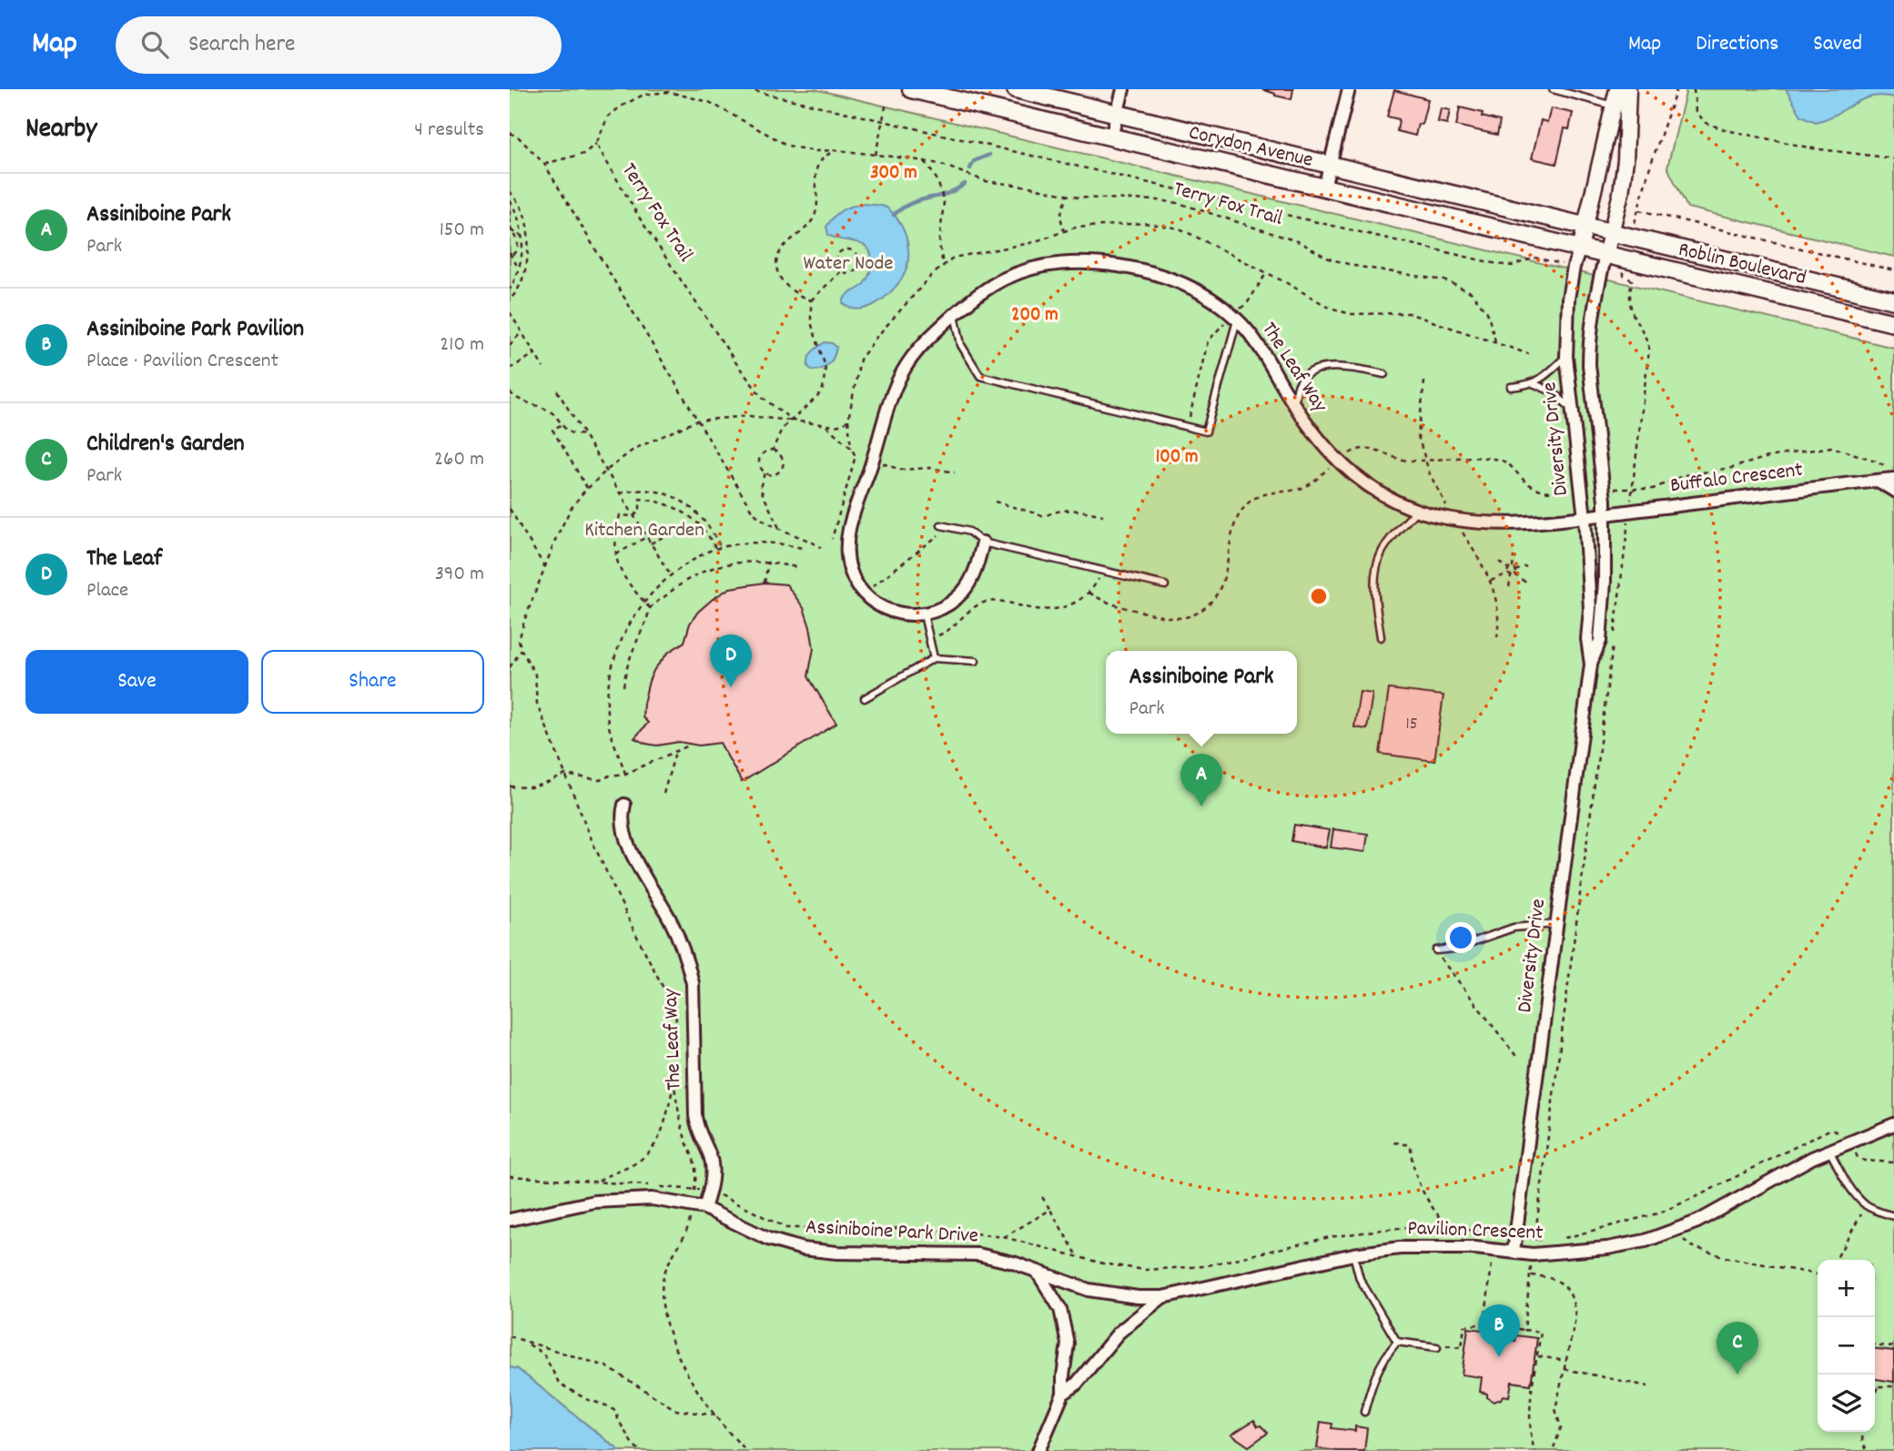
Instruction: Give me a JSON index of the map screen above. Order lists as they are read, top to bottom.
{
  "streets": {
    "main road": ["Corydon Avenue", "Roblin Boulevard"],
    "street": [
      "The Leaf Way",
      "Diversity Drive",
      "Buffalo Crescent",
      "Pavilion Crescent",
      "Assiniboine Park Drive"
    ],
    "path": ["Terry Fox Trail"]
  },
  "crossings": [
    ["Corydon Avenue", "Roblin Boulevard"],
    ["Corydon Avenue", "Diversity Drive"],
    ["Roblin Boulevard", "Diversity Drive"],
    ["The Leaf Way", "Diversity Drive"],
    ["The Leaf Way", "Buffalo Crescent"],
    ["The Leaf Way", "Assiniboine Park Drive"],
    ["Diversity Drive", "Buffalo Crescent"],
    ["Diversity Drive", "Pavilion Crescent"],
    ["Pavilion Crescent", "Assiniboine Park Drive"]
  ],
  "parks": ["Water Node", "Kitchen Garden"],
  "house_numbers": ["15"],
  "page": {
    "header": "Map",
    "search": "Search here",
    "nav": ["Map", "Directions", "Saved"],
    "heading": ["Nearby", "4 results"],
    "list": [
      {
        "mark": "A",
        "name": "Assiniboine Park",
        "note": "Park",
        "value": "150 m"
      },
      {
        "mark": "B",
        "name": "Assiniboine Park Pavilion",
        "note": "Place · Pavilion Crescent",
        "value": "210 m"
      },
      {
        "mark": "C",
        "name": "Children's Garden",
        "note": "Park",
        "value": "260 m"
      },
      {
        "mark": "D",
        "name": "The Leaf",
        "note": "Place",
        "value": "390 m"
      }
    ],
    "buttons": ["Save", "Share"],
    "pins": [
      "D",
      "A",
      "B",
      "C"
    ],
    "popup": ["Assiniboine Park", "Park"],
    "map_buttons": ["+", "−"]
  },
  "rings": ["300 m", "200 m", "100 m"]
}
